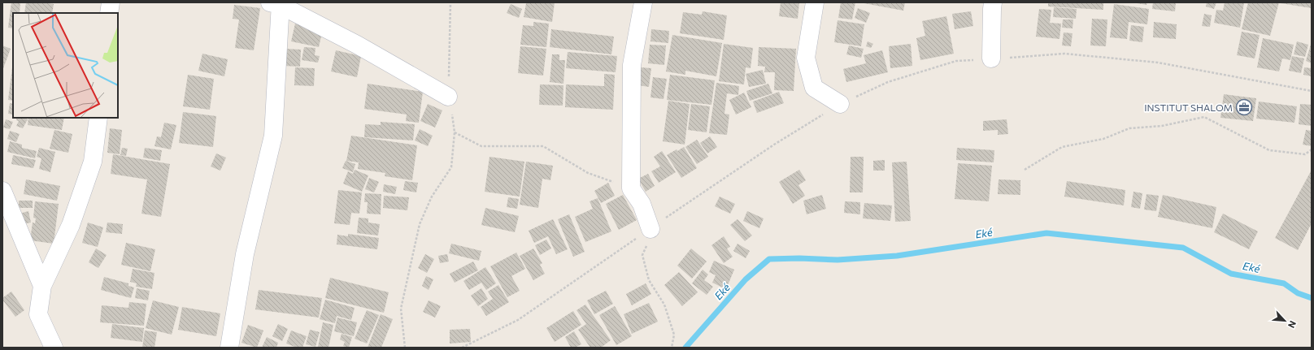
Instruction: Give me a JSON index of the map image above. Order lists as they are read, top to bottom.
{
  "water": ["Eké"],
  "places": {
    "office": ["INSTITUT SHALOM"]
  },
  "north": "bottom right"
}
